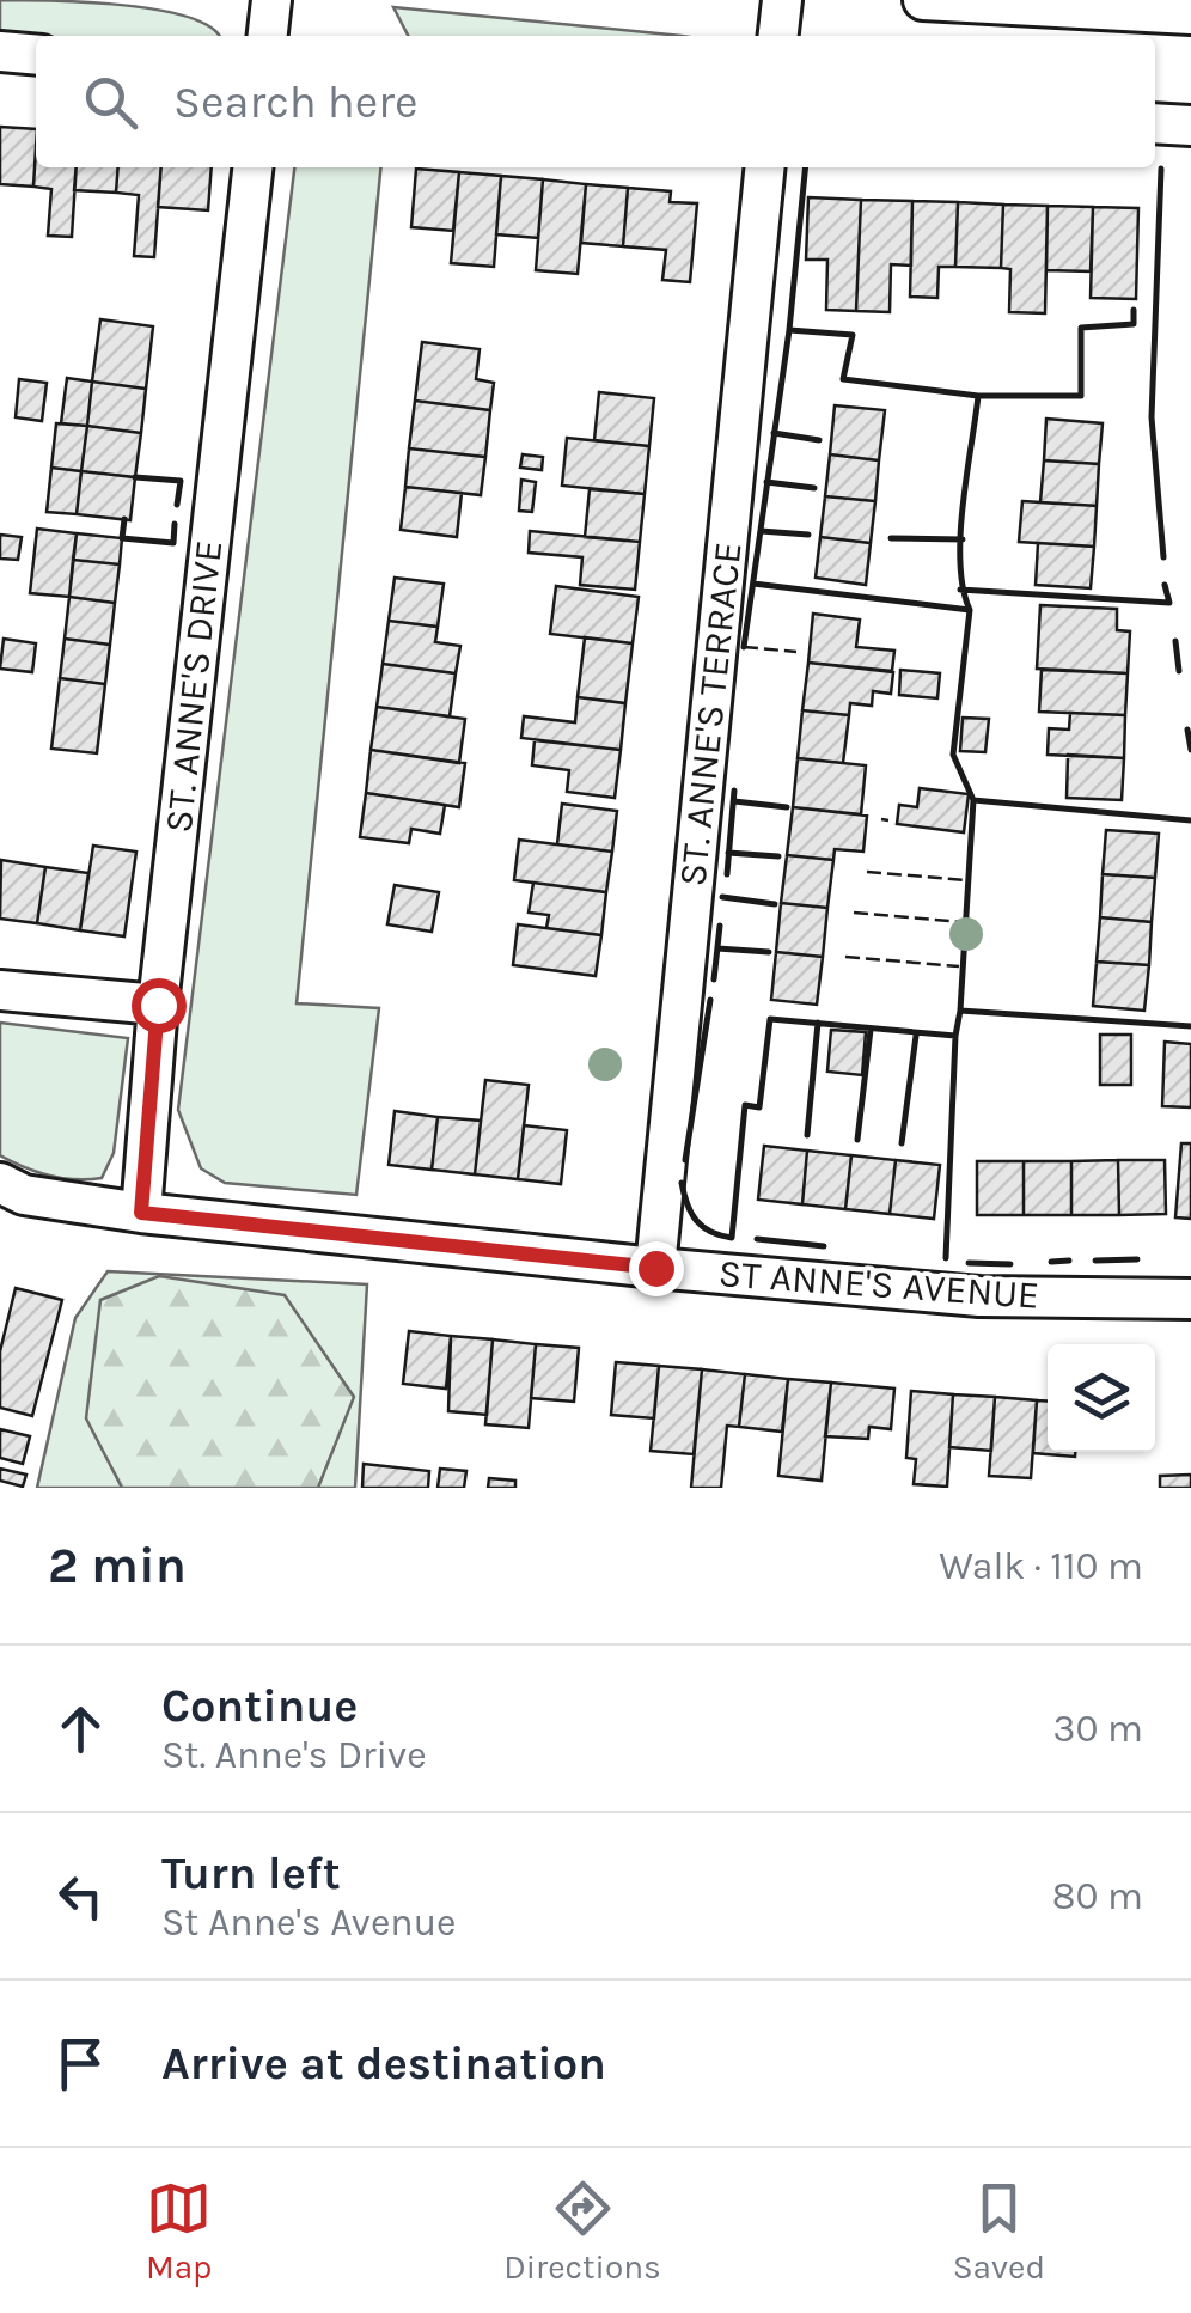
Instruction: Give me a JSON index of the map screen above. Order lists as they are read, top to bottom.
{
  "streets": {
    "street": ["ST. ANNE'S DRIVE", "ST. ANNE'S TERRACE", "ST ANNE'S AVENUE"]
  },
  "crossings": [
    ["ST. ANNE'S DRIVE", "ST ANNE'S AVENUE"],
    ["ST. ANNE'S TERRACE", "ST ANNE'S AVENUE"]
  ],
  "page": {
    "search": "Search here",
    "heading": ["2 min", "Walk · 110 m"],
    "list": [
      ["Continue", "St. Anne's Drive", "30 m"],
      ["Turn left", "St Anne's Avenue", "80 m"],
      "Arrive at destination"
    ],
    "nav": ["Map", "Directions", "Saved"]
  }
}
